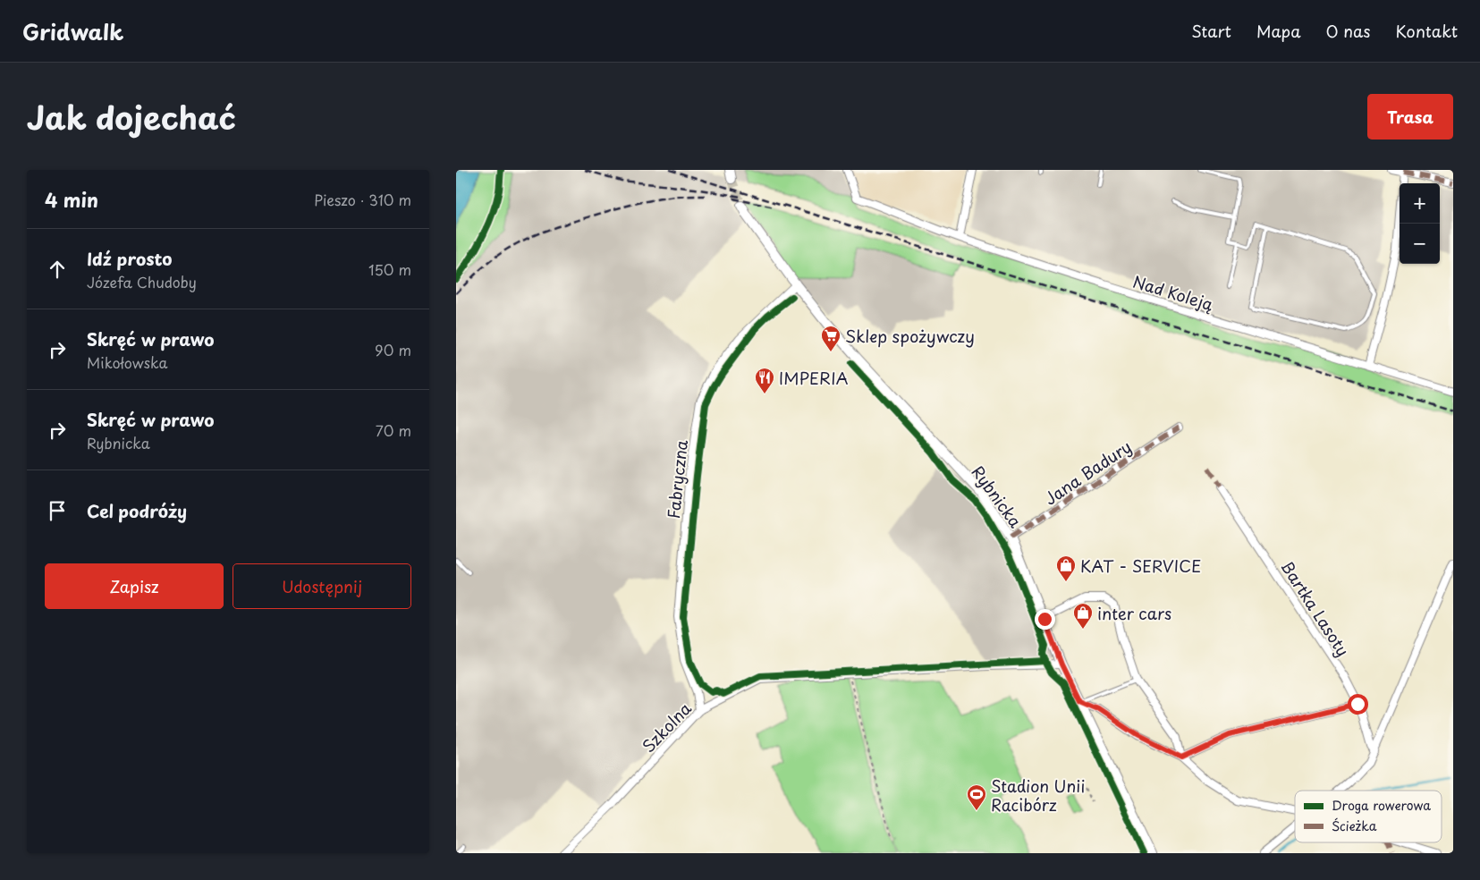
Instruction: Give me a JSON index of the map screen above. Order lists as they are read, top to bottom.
{
  "streets": {
    "street": [
      "Nad Koleją",
      "Jana Badury",
      "Fabryczna",
      "Rybnicka",
      "Bartka Lasoty",
      "Szkolna"
    ]
  },
  "crossings": [
    ["Jana Badury", "Rybnicka"],
    ["Fabryczna", "Rybnicka"],
    ["Fabryczna", "Szkolna"],
    ["Rybnicka", "Szkolna"]
  ],
  "places": {
    "supermarket": ["Sklep spożywczy"],
    "restaurant": ["IMPERIA"],
    "shop": ["KAT - SERVICE", "inter cars"],
    "sports": ["Stadion Unii Racibórz"]
  },
  "legend": ["Droga rowerowa", "Ścieżka"],
  "page": {
    "header": "Gridwalk",
    "nav": [
      "Start",
      "Mapa",
      "O nas",
      "Kontakt"
    ],
    "title": "Jak dojechać",
    "buttons": [
      "Trasa",
      ["Zapisz", "Udostępnij"]
    ],
    "heading": ["4 min", "Pieszo · 310 m"],
    "map_buttons": ["+", "−"],
    "list": [
      ["Idź prosto", "Józefa Chudoby", "150 m"],
      ["Skręć w prawo", "Mikołowska", "90 m"],
      ["Skręć w prawo", "Rybnicka", "70 m"],
      "Cel podróży"
    ]
  }
}
